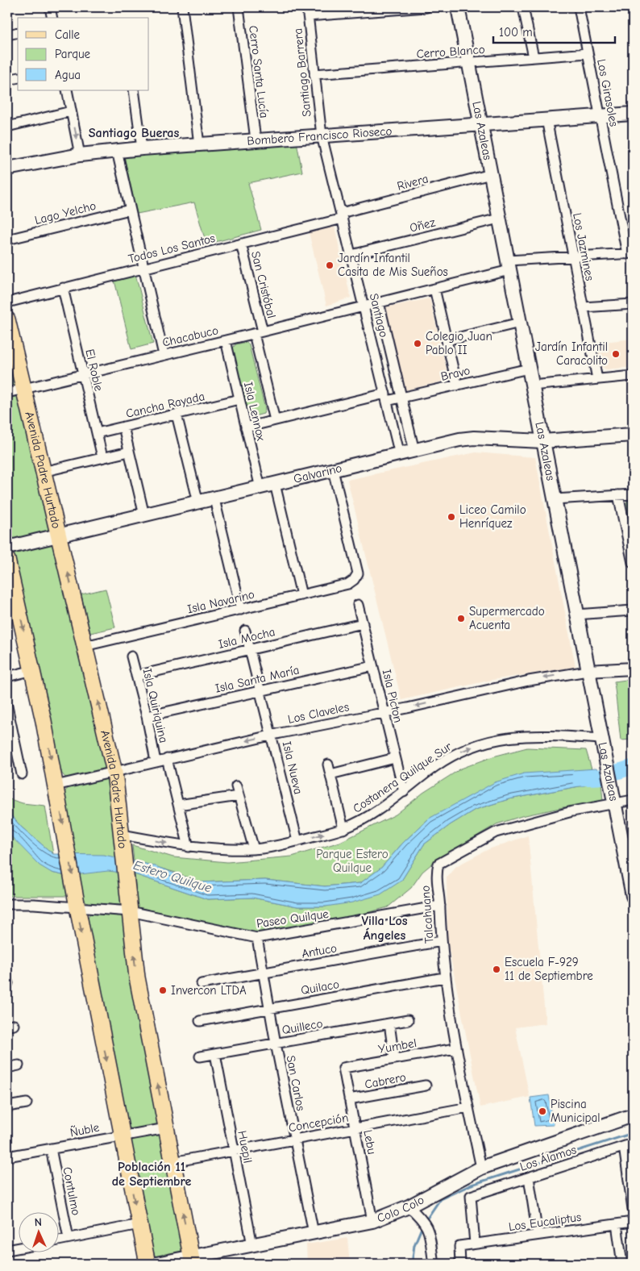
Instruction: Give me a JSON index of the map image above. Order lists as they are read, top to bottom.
{
  "streets": {
    "main road": [
      "Las Azaleas",
      "Bombero Francisco Rioseco",
      "Avenida Padre Hurtado",
      "Galvarino",
      "Colo Colo"
    ],
    "street": [
      "Cerro Blanco",
      "Cerro Santa Lucía",
      "Santiago Barrera",
      "Los Girasoles",
      "Rivera",
      "Lago Yelcho",
      "Oñez",
      "Los Jazmines",
      "Todos Los Santos",
      "San Cristóbal",
      "Santiago",
      "Chacabuco",
      "El Roble",
      "Bravo",
      "Cancha Rayada",
      "Isla Lennox",
      "Isla Navarino",
      "Isla Mocha",
      "Isla Santa María",
      "Isla Picton",
      "Isla Quiriquina",
      "Los Claveles",
      "Isla Nueva",
      "Costanera Quilque Sur",
      "Talcahuano",
      "Paseo Quilque",
      "Antuco",
      "Quilaco",
      "Quilleco",
      "Yumbel",
      "Cabrero",
      "San Carlos",
      "Concepción",
      "Ñuble",
      "Lebu",
      "Huepil",
      "Los Álamos",
      "Contulmo",
      "Los Eucaliptus"
    ]
  },
  "crossings": [
    ["Cerro Blanco", "Santiago Barrera"],
    ["Cerro Blanco", "Los Girasoles"],
    ["Cerro Blanco", "Las Azaleas"],
    ["Cerro Santa Lucía", "Bombero Francisco Rioseco"],
    ["Santiago Barrera", "Bombero Francisco Rioseco"],
    ["Santiago Barrera", "Santiago"],
    ["Los Girasoles", "Bombero Francisco Rioseco"],
    ["Los Girasoles", "Chacabuco"],
    ["Las Azaleas", "Bombero Francisco Rioseco"],
    ["Las Azaleas", "Rivera"],
    ["Las Azaleas", "Oñez"],
    ["Las Azaleas", "Chacabuco"],
    ["Las Azaleas", "Bravo"],
    ["Las Azaleas", "Galvarino"],
    ["Las Azaleas", "Los Claveles"],
    ["Las Azaleas", "Costanera Quilque Sur"],
    ["Las Azaleas", "Talcahuano"],
    ["Bombero Francisco Rioseco", "Los Jazmines"],
    ["Bombero Francisco Rioseco", "Santiago"],
    ["Rivera", "Todos Los Santos"],
    ["Rivera", "Santiago"],
    ["Oñez", "Santiago"],
    ["Los Jazmines", "Chacabuco"],
    ["Todos Los Santos", "San Cristóbal"],
    ["Todos Los Santos", "Santiago"],
    ["Todos Los Santos", "El Roble"],
    ["San Cristóbal", "Chacabuco"],
    ["Santiago", "Chacabuco"],
    ["Santiago", "Bravo"],
    ["Santiago", "Galvarino"],
    ["Chacabuco", "El Roble"],
    ["Chacabuco", "Isla Lennox"],
    ["Chacabuco", "Avenida Padre Hurtado"],
    ["El Roble", "Cancha Rayada"],
    ["Cancha Rayada", "Isla Lennox"],
    ["Isla Lennox", "Galvarino"],
    ["Avenida Padre Hurtado", "Galvarino"],
    ["Avenida Padre Hurtado", "Isla Navarino"],
    ["Avenida Padre Hurtado", "Los Claveles"],
    ["Avenida Padre Hurtado", "Costanera Quilque Sur"],
    ["Avenida Padre Hurtado", "Paseo Quilque"],
    ["Avenida Padre Hurtado", "Concepción"],
    ["Avenida Padre Hurtado", "Ñuble"],
    ["Avenida Padre Hurtado", "Colo Colo"],
    ["Galvarino", "Isla Navarino"],
    ["Isla Mocha", "Isla Picton"],
    ["Isla Mocha", "Isla Quiriquina"],
    ["Isla Mocha", "Isla Nueva"],
    ["Isla Santa María", "Isla Picton"],
    ["Isla Santa María", "Isla Quiriquina"],
    ["Isla Santa María", "Isla Nueva"],
    ["Isla Picton", "Los Claveles"],
    ["Isla Picton", "Costanera Quilque Sur"],
    ["Isla Quiriquina", "Los Claveles"],
    ["Isla Quiriquina", "Costanera Quilque Sur"],
    ["Los Claveles", "Isla Nueva"],
    ["Isla Nueva", "Costanera Quilque Sur"],
    ["Talcahuano", "Paseo Quilque"],
    ["Talcahuano", "Antuco"],
    ["Talcahuano", "Quilaco"],
    ["Talcahuano", "Yumbel"],
    ["Talcahuano", "Concepción"],
    ["Talcahuano", "Colo Colo"],
    ["Paseo Quilque", "San Carlos"],
    ["Antuco", "San Carlos"],
    ["Quilaco", "San Carlos"],
    ["Quilleco", "San Carlos"],
    ["Quilleco", "Huepil"],
    ["Yumbel", "Lebu"],
    ["Cabrero", "Lebu"],
    ["San Carlos", "Concepción"],
    ["San Carlos", "Colo Colo"],
    ["Concepción", "Lebu"],
    ["Concepción", "Huepil"],
    ["Ñuble", "Contulmo"],
    ["Lebu", "Colo Colo"],
    ["Huepil", "Colo Colo"],
    ["Los Álamos", "Los Eucaliptus"]
  ],
  "one_way": ["Los Claveles", "Costanera Quilque Sur"],
  "districts": ["Santiago Bueras", "Villa Los Ángeles", "Población 11 de Septiembre"],
  "water": ["Estero Quilque"],
  "parks": ["Parque Estero Quilque"],
  "places": [
    "Jardín Infantil Casita de Mis Sueños",
    "Colegio Juan Pablo II",
    "Jardín Infantil Caracolito",
    "Liceo Camilo Henríquez",
    "Supermercado Acuenta",
    "Escuela F-929 11 de Septiembre",
    "Invercon LTDA",
    "Piscina Municipal"
  ],
  "legend": ["Calle", "Parque", "Agua"],
  "scale_bar": "100 m",
  "north": "top"
}
